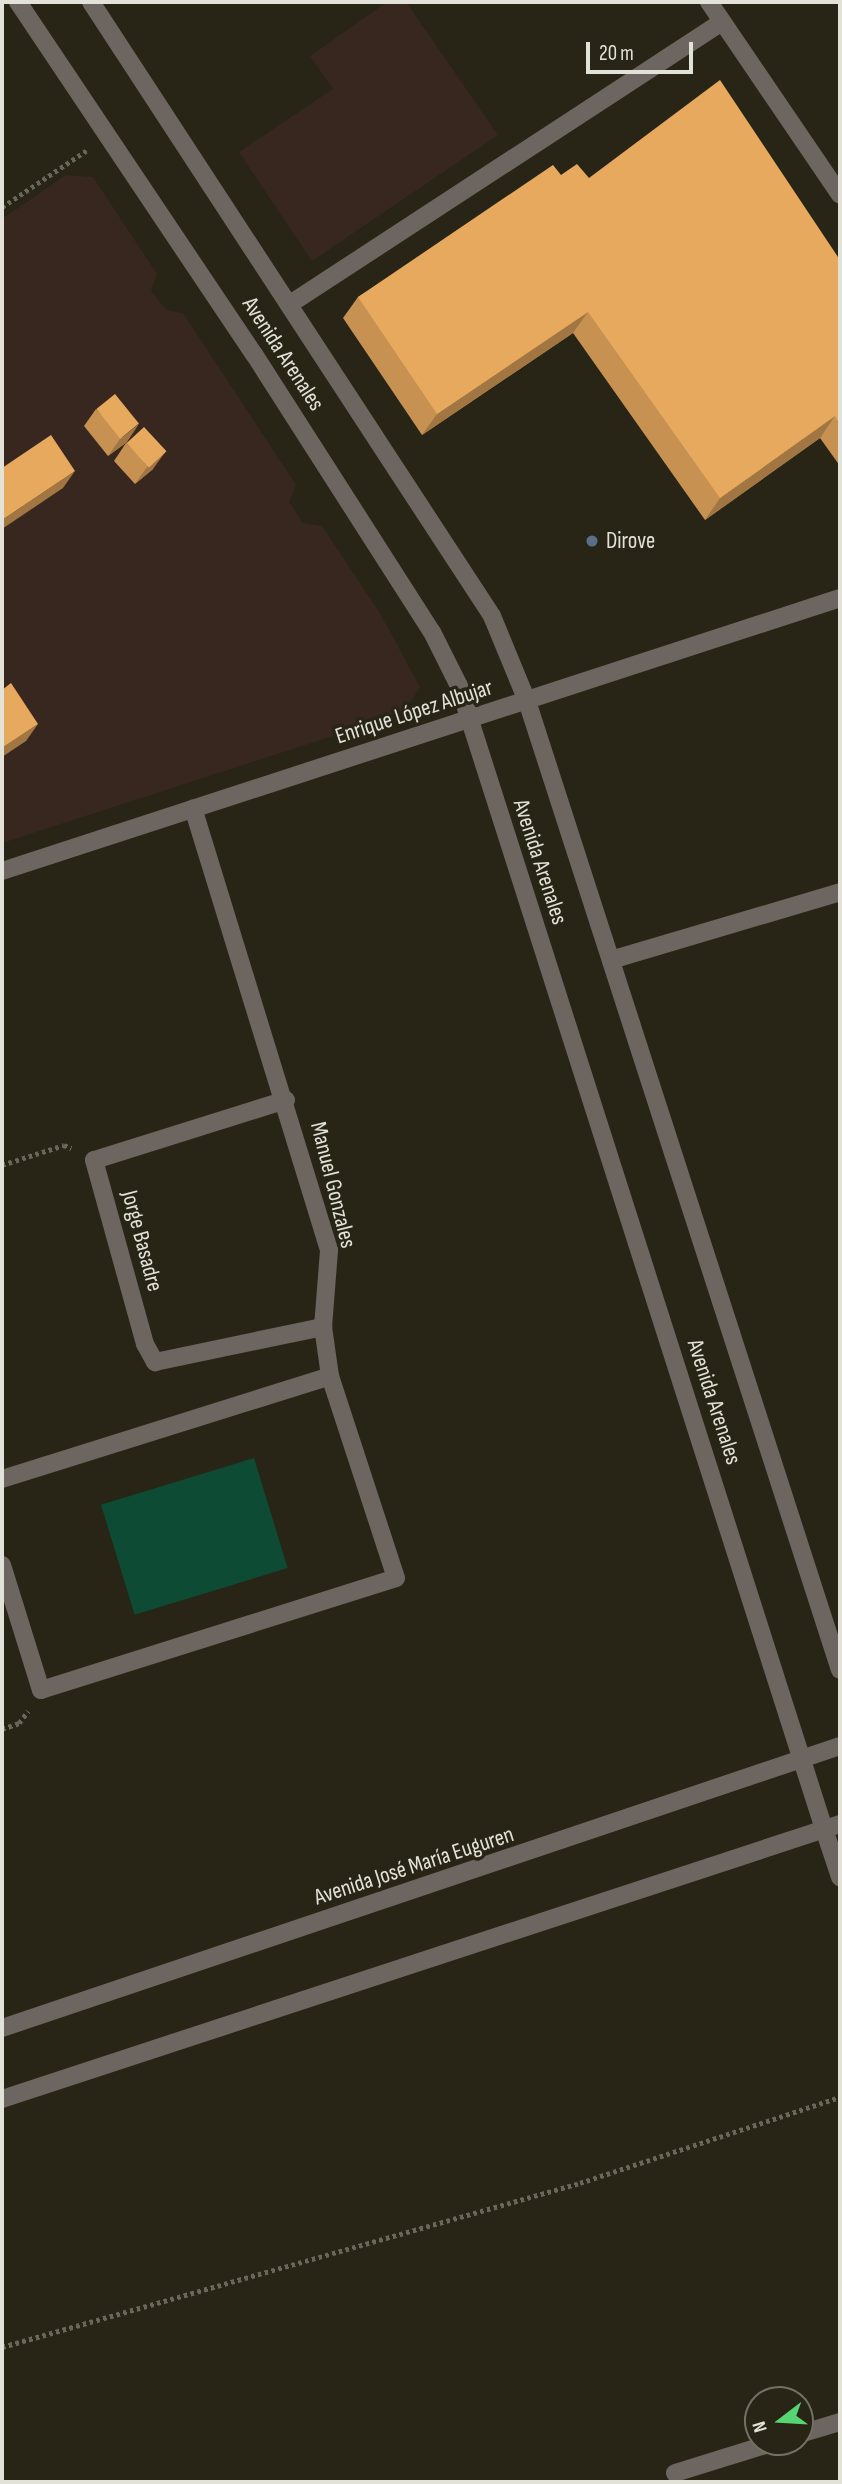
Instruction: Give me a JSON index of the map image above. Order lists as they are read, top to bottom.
{
  "streets": {
    "street": [
      "Avenida Arenales",
      "Enrique López Albujar",
      "Manuel Gonzales",
      "Jorge Basadre",
      "Avenida José María Euguren"
    ]
  },
  "crossings": [
    ["Avenida Arenales", "Enrique López Albujar"],
    ["Avenida Arenales", "Avenida José María Euguren"],
    ["Enrique López Albujar", "Manuel Gonzales"],
    ["Manuel Gonzales", "Jorge Basadre"]
  ],
  "places": ["Dirove"],
  "scale_bar": "20 m",
  "north": "left"
}
